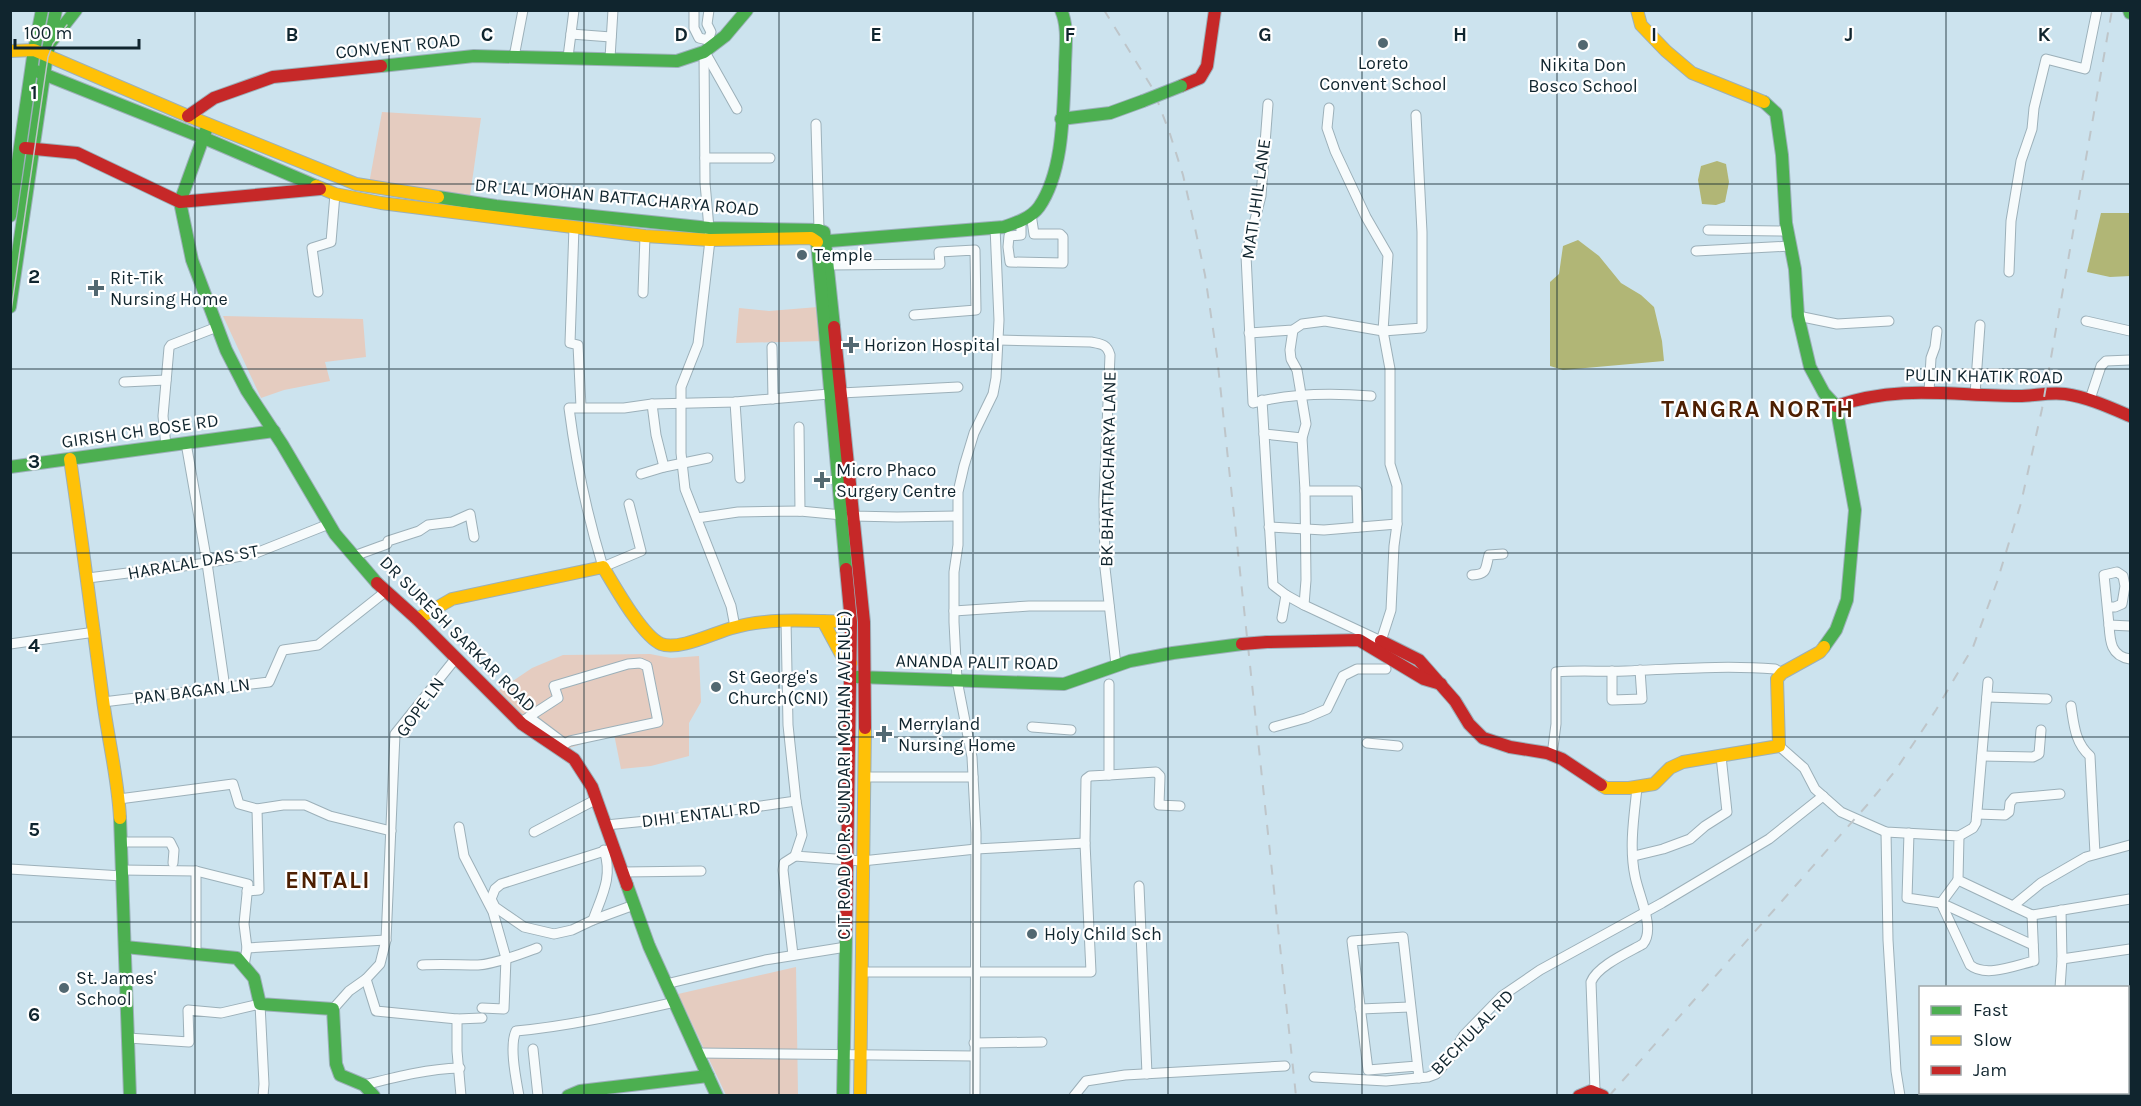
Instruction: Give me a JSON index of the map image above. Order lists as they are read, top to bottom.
{
  "streets": {
    "street": [
      "CONVENT ROAD",
      "DR LAL MOHAN BATTACHARYA ROAD",
      "MATI JHIL LANE",
      "PULIN KHATIK ROAD",
      "GIRISH CH BOSE RD",
      "BK BHATTACHARYA LANE",
      "HARALAL DAS ST",
      "DR SURESH SARKAR ROAD",
      "ANANDA PALIT ROAD",
      "PAN BAGAN LN",
      "GOPE LN",
      "CIT ROAD (DR. SUNDARI MOHAN AVENUE)",
      "DIHI ENTALI RD",
      "BECHULAL RD"
    ]
  },
  "crossings": [
    ["CONVENT ROAD", "DR LAL MOHAN BATTACHARYA ROAD"],
    ["DR LAL MOHAN BATTACHARYA ROAD", "CIT ROAD (DR. SUNDARI MOHAN AVENUE)"],
    ["GIRISH CH BOSE RD", "DR SURESH SARKAR ROAD"],
    ["BK BHATTACHARYA LANE", "ANANDA PALIT ROAD"],
    ["HARALAL DAS ST", "DR SURESH SARKAR ROAD"],
    ["DR SURESH SARKAR ROAD", "PAN BAGAN LN"],
    ["DR SURESH SARKAR ROAD", "GOPE LN"],
    ["DR SURESH SARKAR ROAD", "DIHI ENTALI RD"],
    ["ANANDA PALIT ROAD", "CIT ROAD (DR. SUNDARI MOHAN AVENUE)"]
  ],
  "districts": ["TANGRA NORTH", "ENTALI"],
  "places": {
    "other": [
      "Loreto Convent School",
      "Nikita Don Bosco School",
      "Temple",
      "St George's Church(CNI)",
      "Holy Child Sch",
      "St. James' School"
    ],
    "health": [
      "Rit-Tik Nursing Home",
      "Horizon Hospital",
      "Micro Phaco Surgery Centre",
      "Merryland Nursing Home"
    ]
  },
  "legend": ["Fast", "Slow", "Jam"],
  "scale_bar": "100 m",
  "grid": {
    "columns": [
      "B",
      "C",
      "D",
      "E",
      "F",
      "G",
      "H",
      "I",
      "J",
      "K"
    ],
    "rows": [
      "1",
      "2",
      "3",
      "4",
      "5",
      "6"
    ]
  }
}
